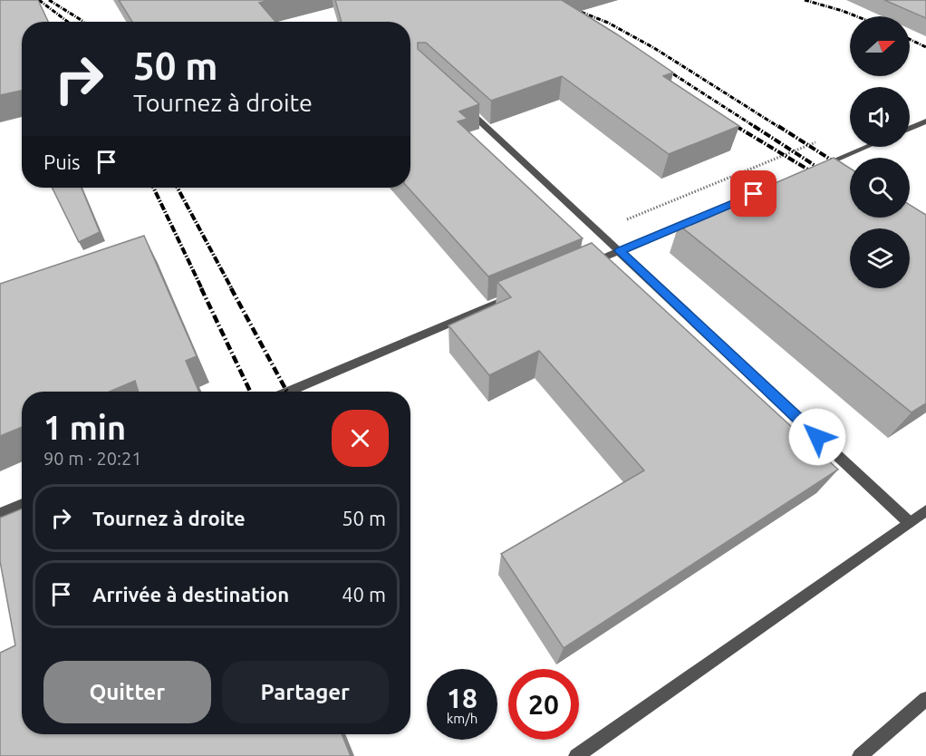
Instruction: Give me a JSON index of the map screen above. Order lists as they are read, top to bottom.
{
  "north": "right",
  "page": {
    "turn": ["50 m", "Tournez à droite"],
    "then": "Puis",
    "heading": ["1 min", "90 m · 20:21"],
    "list": [
      {
        "name": "Tournez à droite",
        "value": "50 m"
      },
      {
        "name": "Arrivée à destination",
        "value": "40 m"
      }
    ],
    "buttons": ["Quitter", "Partager"],
    "speed": "18 km/h",
    "limit": "20"
  }
}
